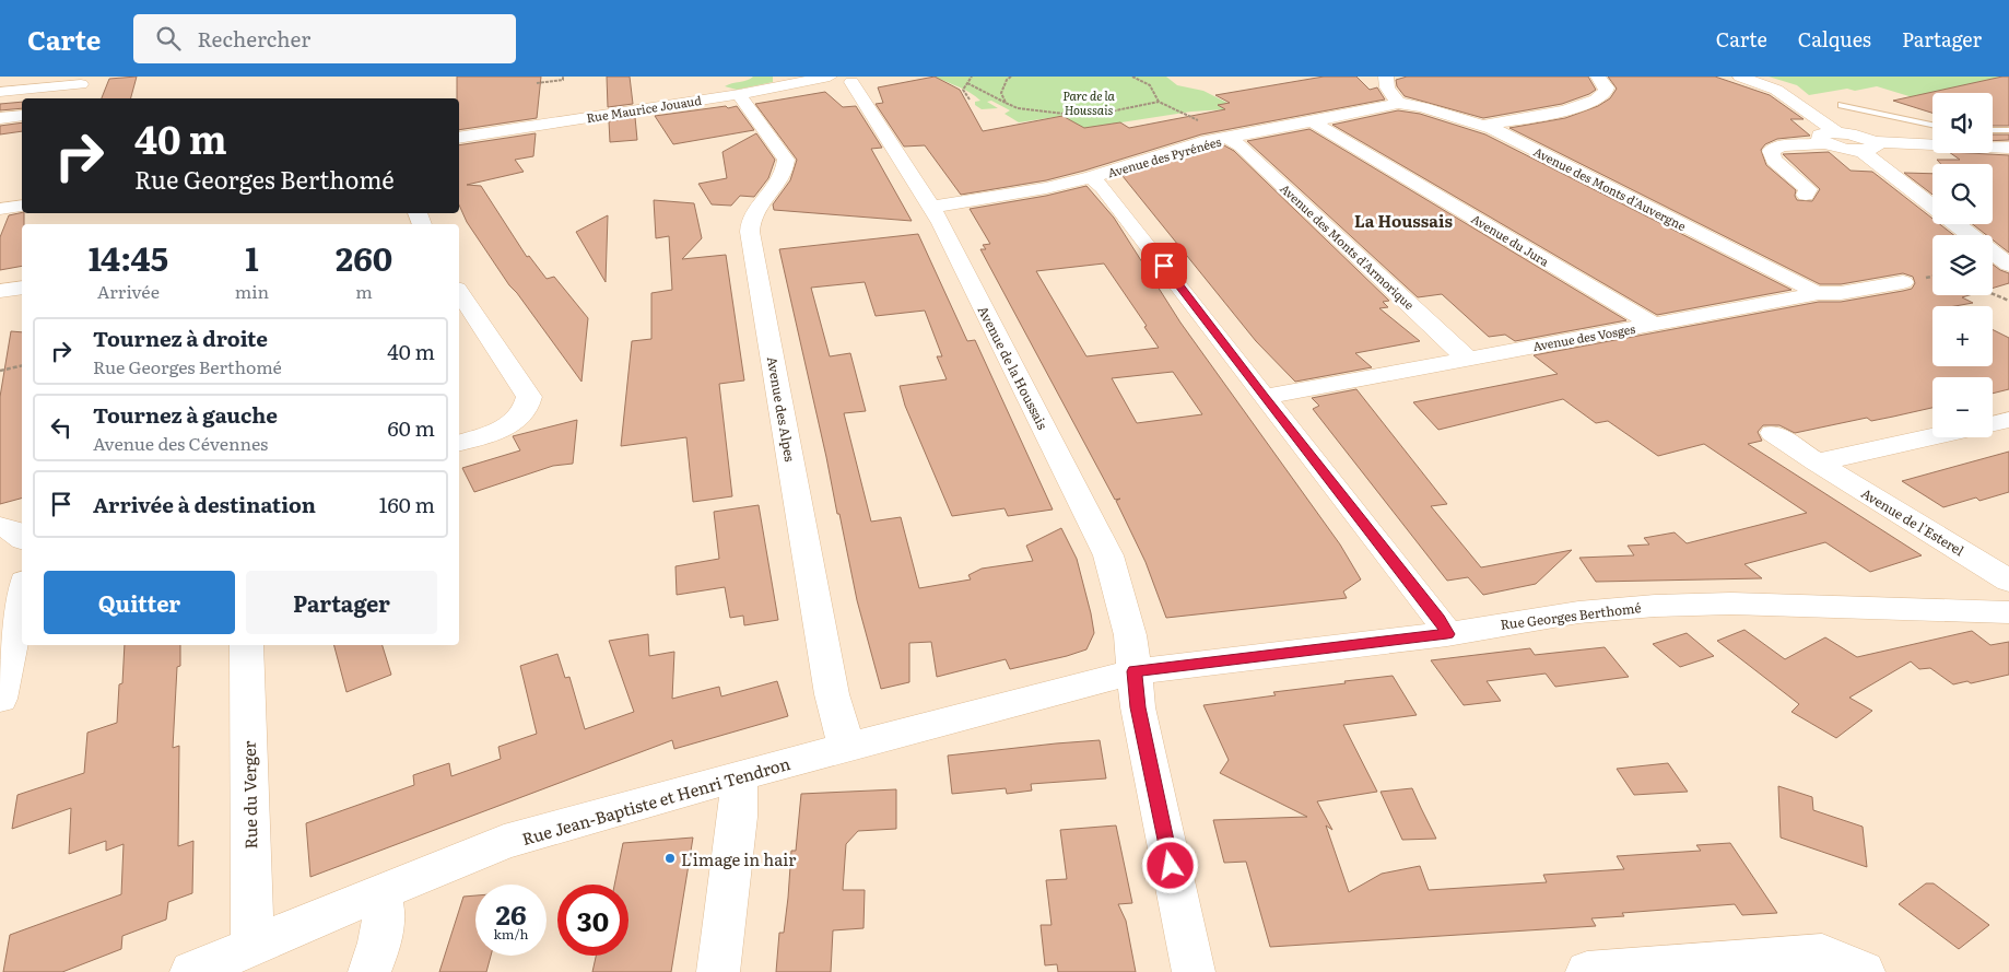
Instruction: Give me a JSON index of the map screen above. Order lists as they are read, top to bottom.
{
  "streets": {
    "street": [
      "Rue Maurice Jouaud",
      "Avenue des Pyrénées",
      "Avenue des Monts d'Auvergne",
      "Avenue du Jura",
      "Avenue des Monts d'Armorique",
      "Avenue des Vosges",
      "Avenue de la Houssais",
      "Avenue des Alpes",
      "Avenue de l'Esterel",
      "Rue Georges Berthomé",
      "Rue du Verger",
      "Rue Jean-Baptiste et Henri Tendron"
    ]
  },
  "crossings": [
    ["Rue Maurice Jouaud", "Avenue de la Houssais"],
    ["Rue Maurice Jouaud", "Avenue des Alpes"],
    ["Avenue des Pyrénées", "Avenue des Monts d'Auvergne"],
    ["Avenue des Pyrénées", "Avenue du Jura"],
    ["Avenue des Pyrénées", "Avenue des Monts d'Armorique"],
    ["Avenue des Pyrénées", "Avenue de la Houssais"],
    ["Avenue des Monts d'Auvergne", "Avenue des Vosges"],
    ["Avenue du Jura", "Avenue des Vosges"],
    ["Avenue des Monts d'Armorique", "Avenue des Vosges"],
    ["Avenue de la Houssais", "Rue Georges Berthomé"],
    ["Avenue de la Houssais", "Rue Jean-Baptiste et Henri Tendron"],
    ["Avenue des Alpes", "Rue Jean-Baptiste et Henri Tendron"],
    ["Rue Georges Berthomé", "Rue Jean-Baptiste et Henri Tendron"],
    ["Rue du Verger", "Rue Jean-Baptiste et Henri Tendron"]
  ],
  "districts": ["La Houssais"],
  "parks": ["Parc de la Houssais"],
  "places": ["L'image in hair"],
  "page": {
    "header": "Carte",
    "search": "Rechercher",
    "nav": ["Carte", "Calques", "Partager"],
    "map_buttons": ["+", "−"],
    "turn": ["40 m", "Rue Georges Berthomé"],
    "eta": [
      "14:45",
      "Arrivée",
      "1",
      "min",
      "260",
      "m"
    ],
    "list": [
      {
        "name": "Tournez à droite",
        "note": "Rue Georges Berthomé",
        "value": "40 m"
      },
      {
        "name": "Tournez à gauche",
        "note": "Avenue des Cévennes",
        "value": "60 m"
      },
      {
        "name": "Arrivée à destination",
        "value": "160 m"
      }
    ],
    "buttons": ["Quitter", "Partager"],
    "speed": "26 km/h",
    "limit": "30"
  }
}
